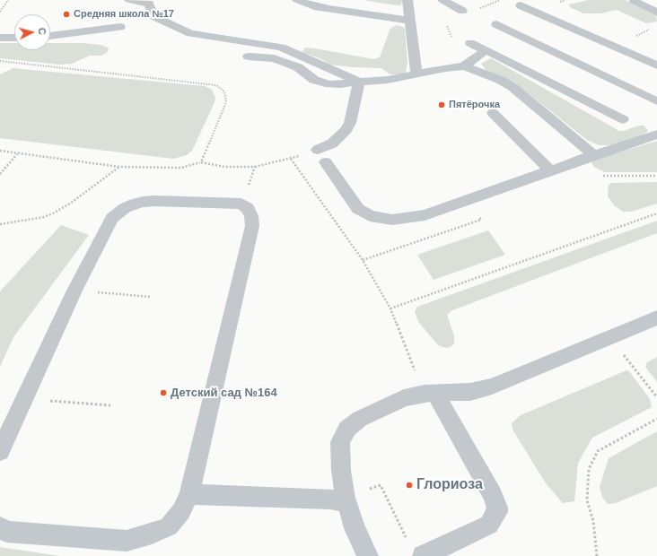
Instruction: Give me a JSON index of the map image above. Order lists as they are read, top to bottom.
{
  "places": [
    "Средняя школа №17",
    "Пятёрочка",
    "Детский сад №164",
    "Глориоза"
  ],
  "north": "right"
}
